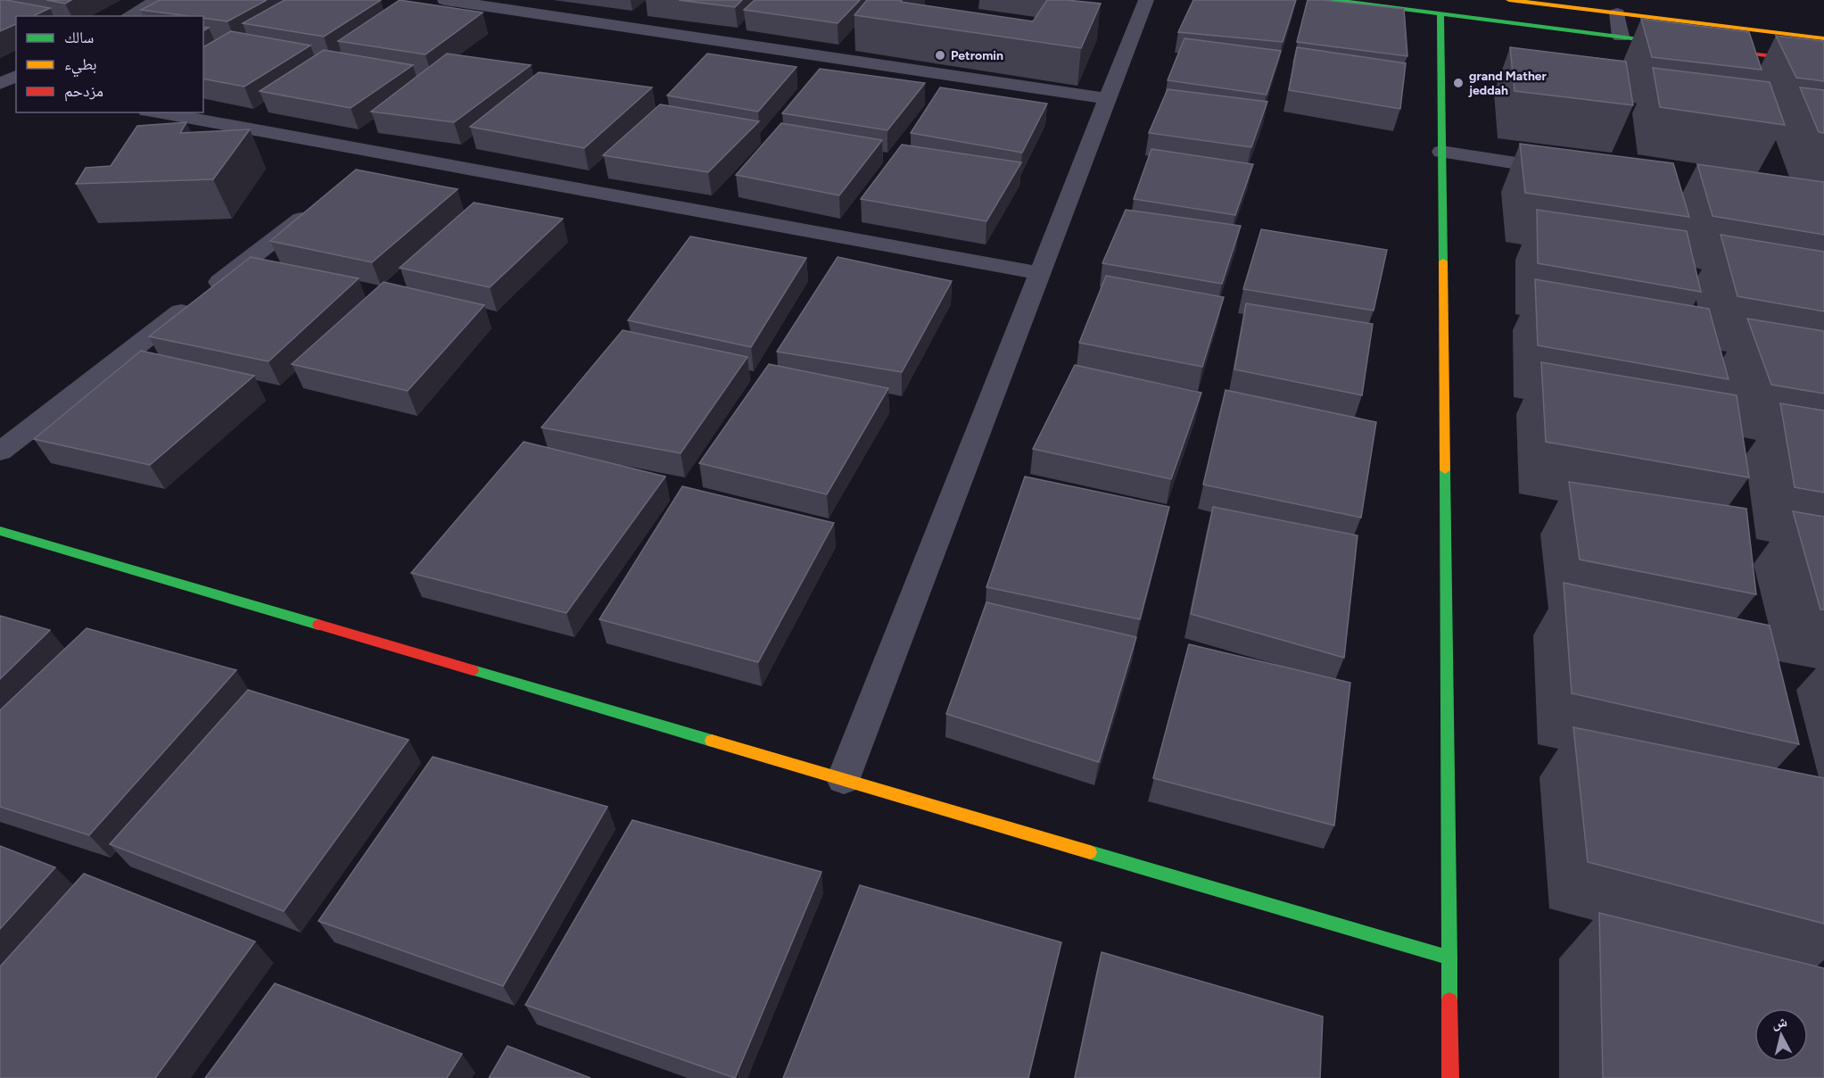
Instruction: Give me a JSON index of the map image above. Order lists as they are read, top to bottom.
{
  "places": ["Petromin", "grand Mather jeddah"],
  "legend": ["سالك", "بطيء", "مزدحم"],
  "north": "top"
}
